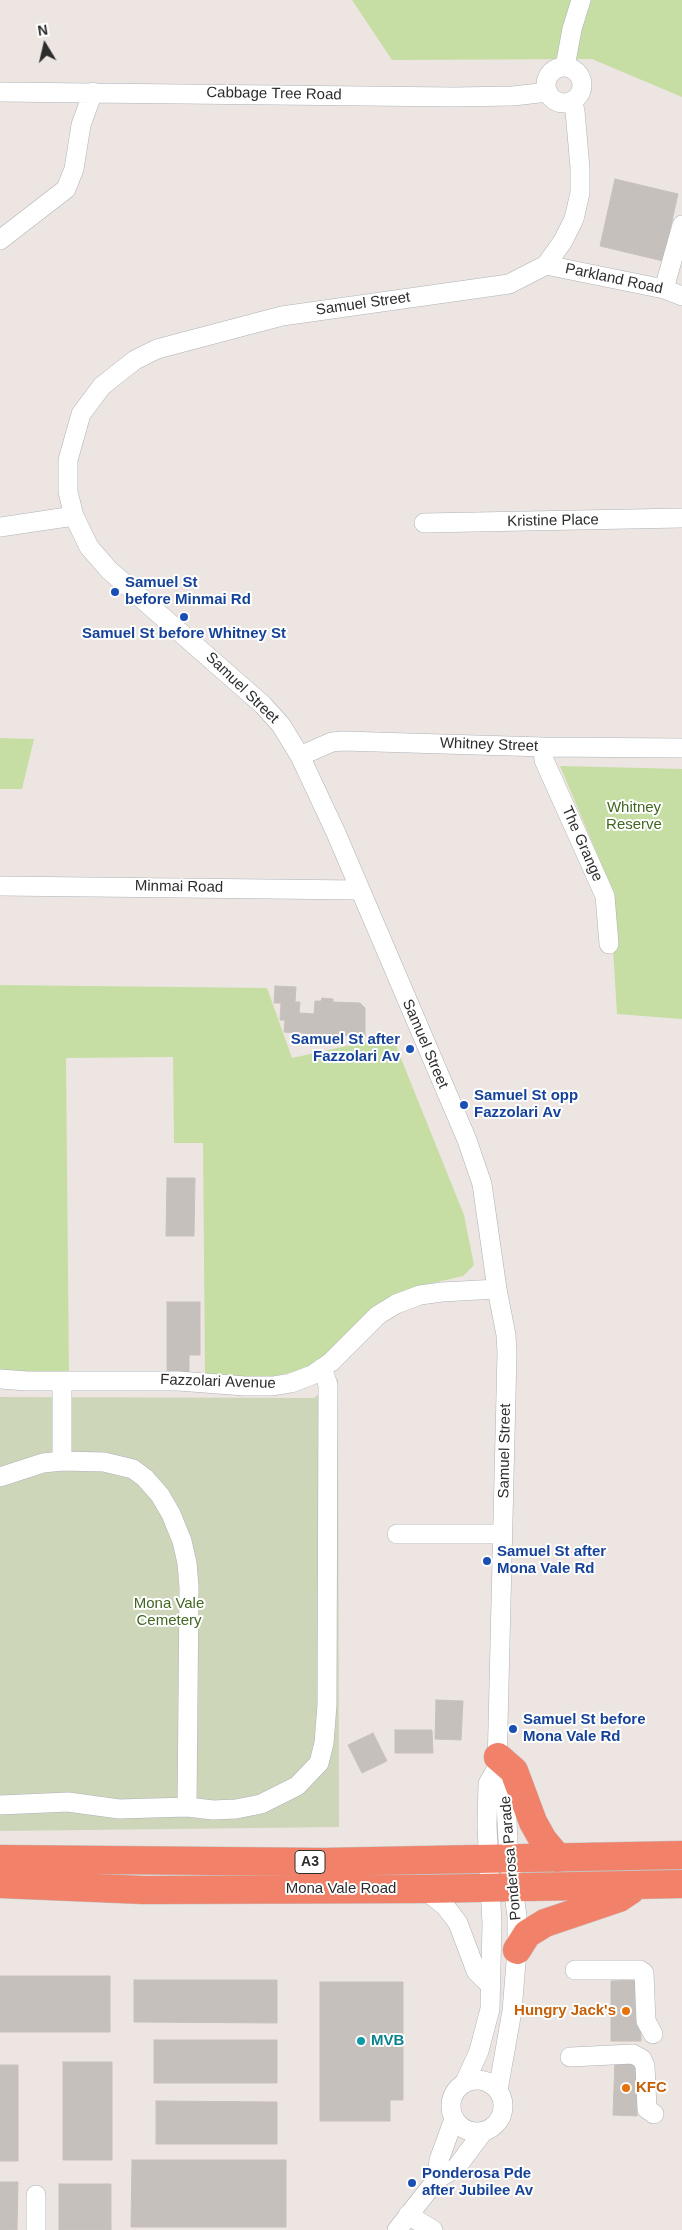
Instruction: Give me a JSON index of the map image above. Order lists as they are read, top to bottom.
{
  "streets": {
    "highway": ["A3", "Mona Vale Road"],
    "street": [
      "Cabbage Tree Road",
      "Parkland Road",
      "Samuel Street",
      "Kristine Place",
      "Whitney Street",
      "The Grange",
      "Minmai Road",
      "Fazzolari Avenue",
      "Ponderosa Parade"
    ]
  },
  "crossings": [
    ["Cabbage Tree Road", "Samuel Street"],
    ["Parkland Road", "Samuel Street"],
    ["Samuel Street", "Whitney Street"],
    ["Samuel Street", "Minmai Road"],
    ["Samuel Street", "Fazzolari Avenue"],
    ["Samuel Street", "Ponderosa Parade"],
    ["Whitney Street", "The Grange"],
    ["Ponderosa Parade", "Mona Vale Road"]
  ],
  "parks": ["Whitney Reserve", "Mona Vale Cemetery"],
  "places": [
    "Samuel St before Minmai Rd",
    "Samuel St before Whitney St",
    "Samuel St after Fazzolari Av",
    "Samuel St opp Fazzolari Av",
    "Samuel St after Mona Vale Rd",
    "Samuel St before Mona Vale Rd",
    "Hungry Jack's",
    "MVB",
    "KFC",
    "Ponderosa Pde after Jubilee Av"
  ],
  "north": "top"
}
